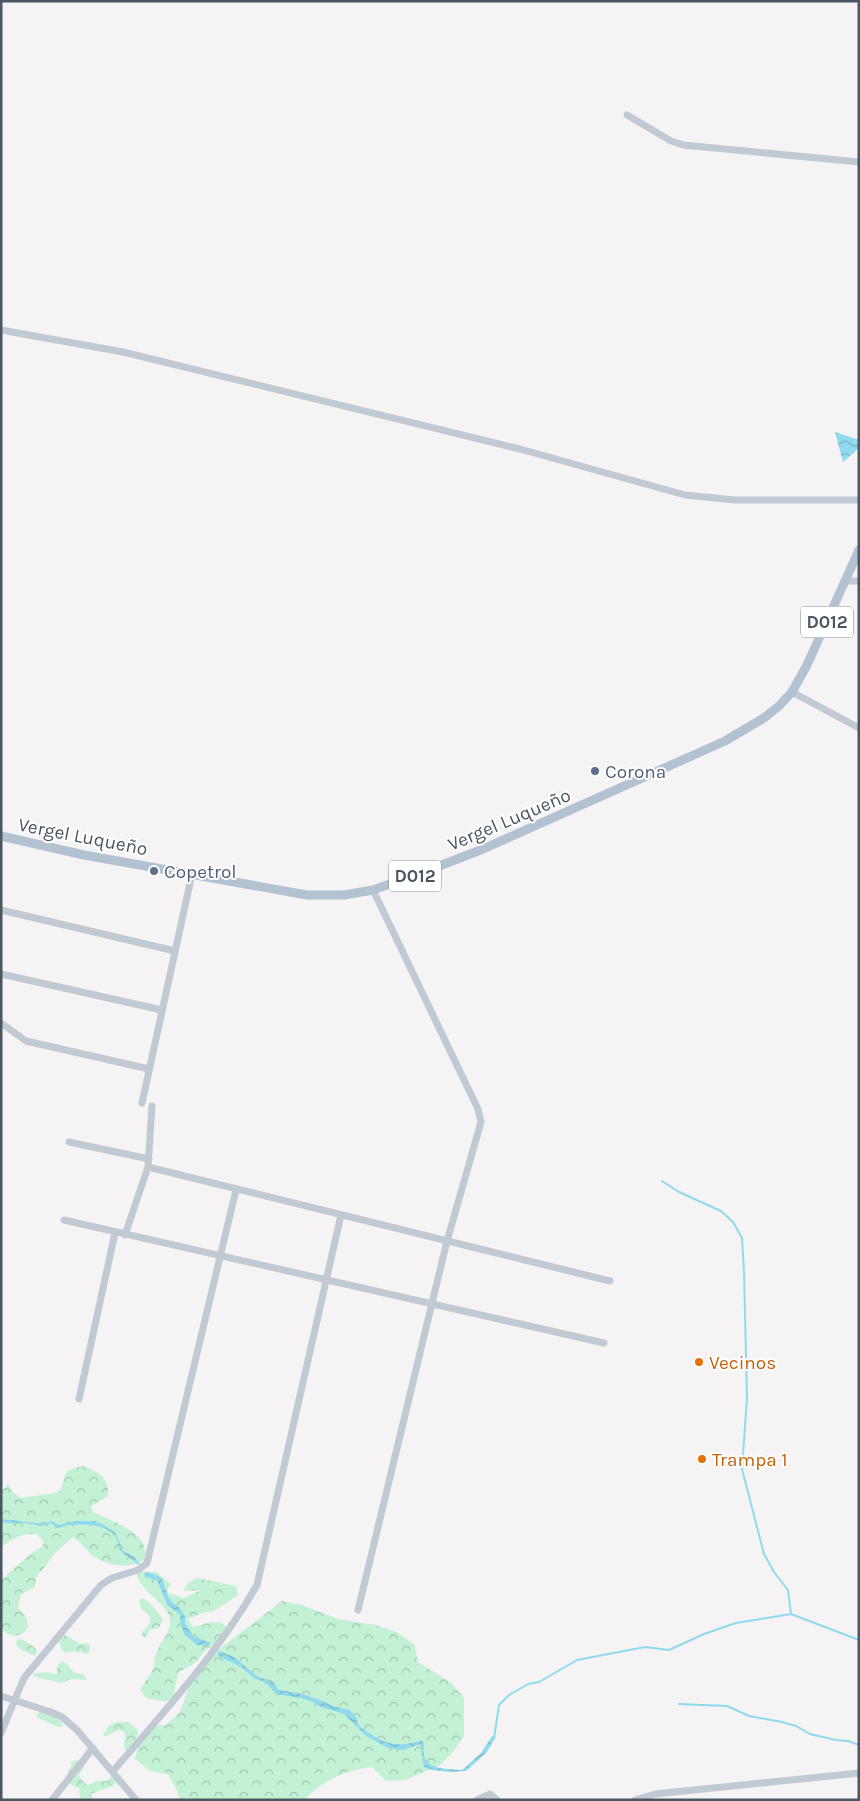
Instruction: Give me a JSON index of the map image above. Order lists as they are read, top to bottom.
{
  "streets": {
    "main road": ["D012", "Vergel Luqueño"]
  },
  "places": [
    "Corona",
    "Copetrol",
    "Vecinos",
    "Trampa 1"
  ]
}
